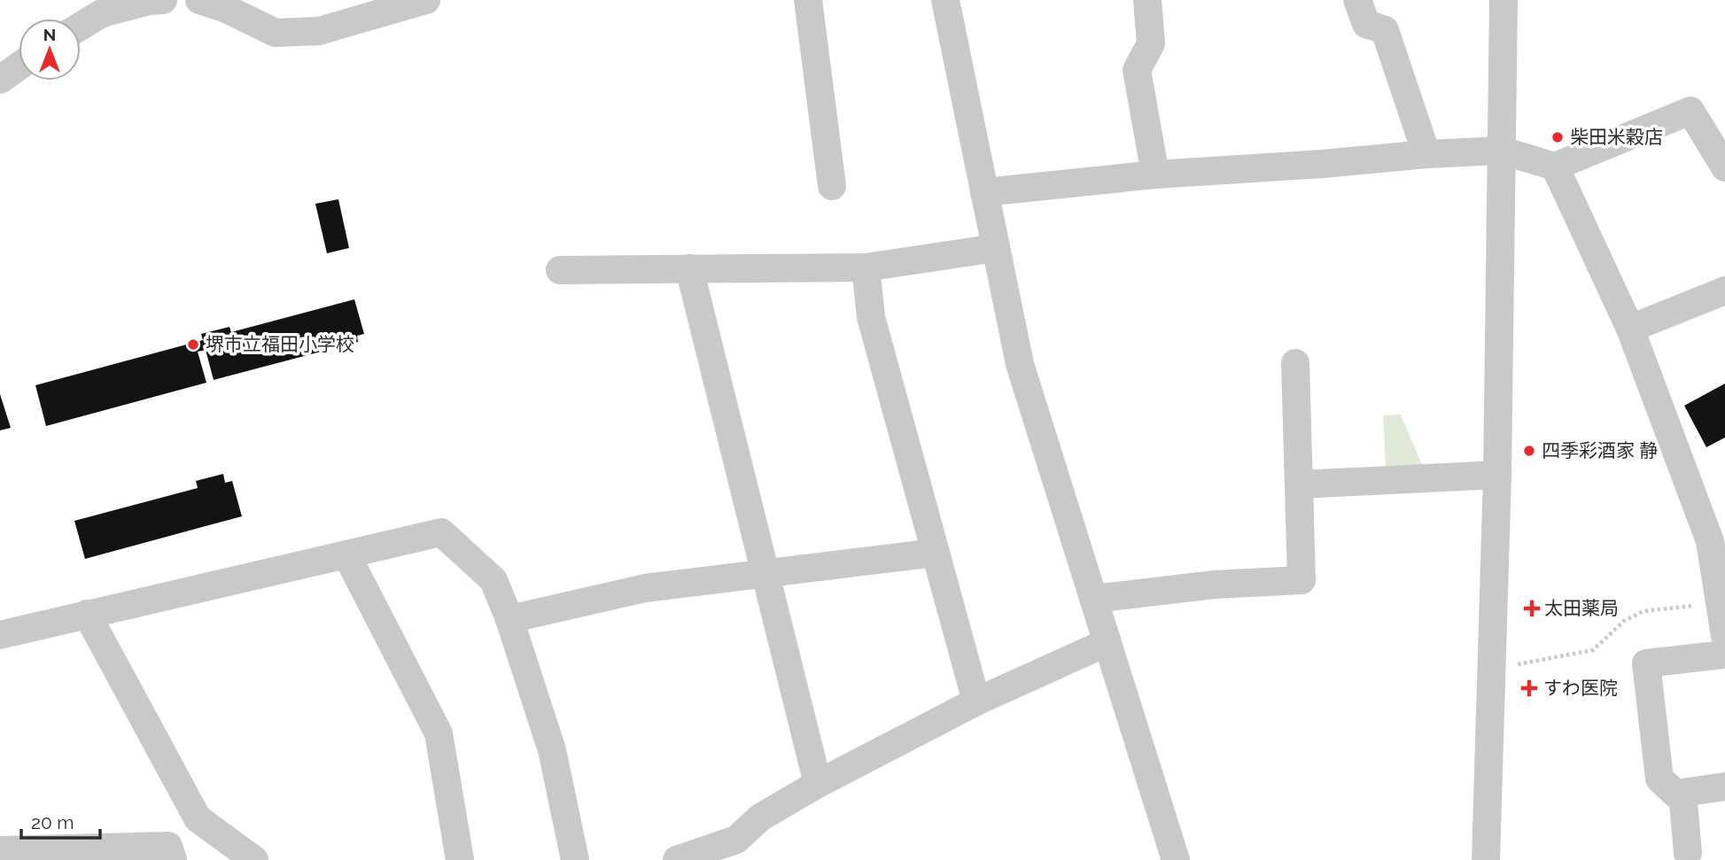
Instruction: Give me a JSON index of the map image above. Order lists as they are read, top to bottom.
{
  "places": {
    "other": ["柴田米穀店", "堺市立福田小学校", "四季彩酒家 静"],
    "health": ["太田薬局", "すわ医院"]
  },
  "scale_bar": "20 m",
  "north": "top"
}
